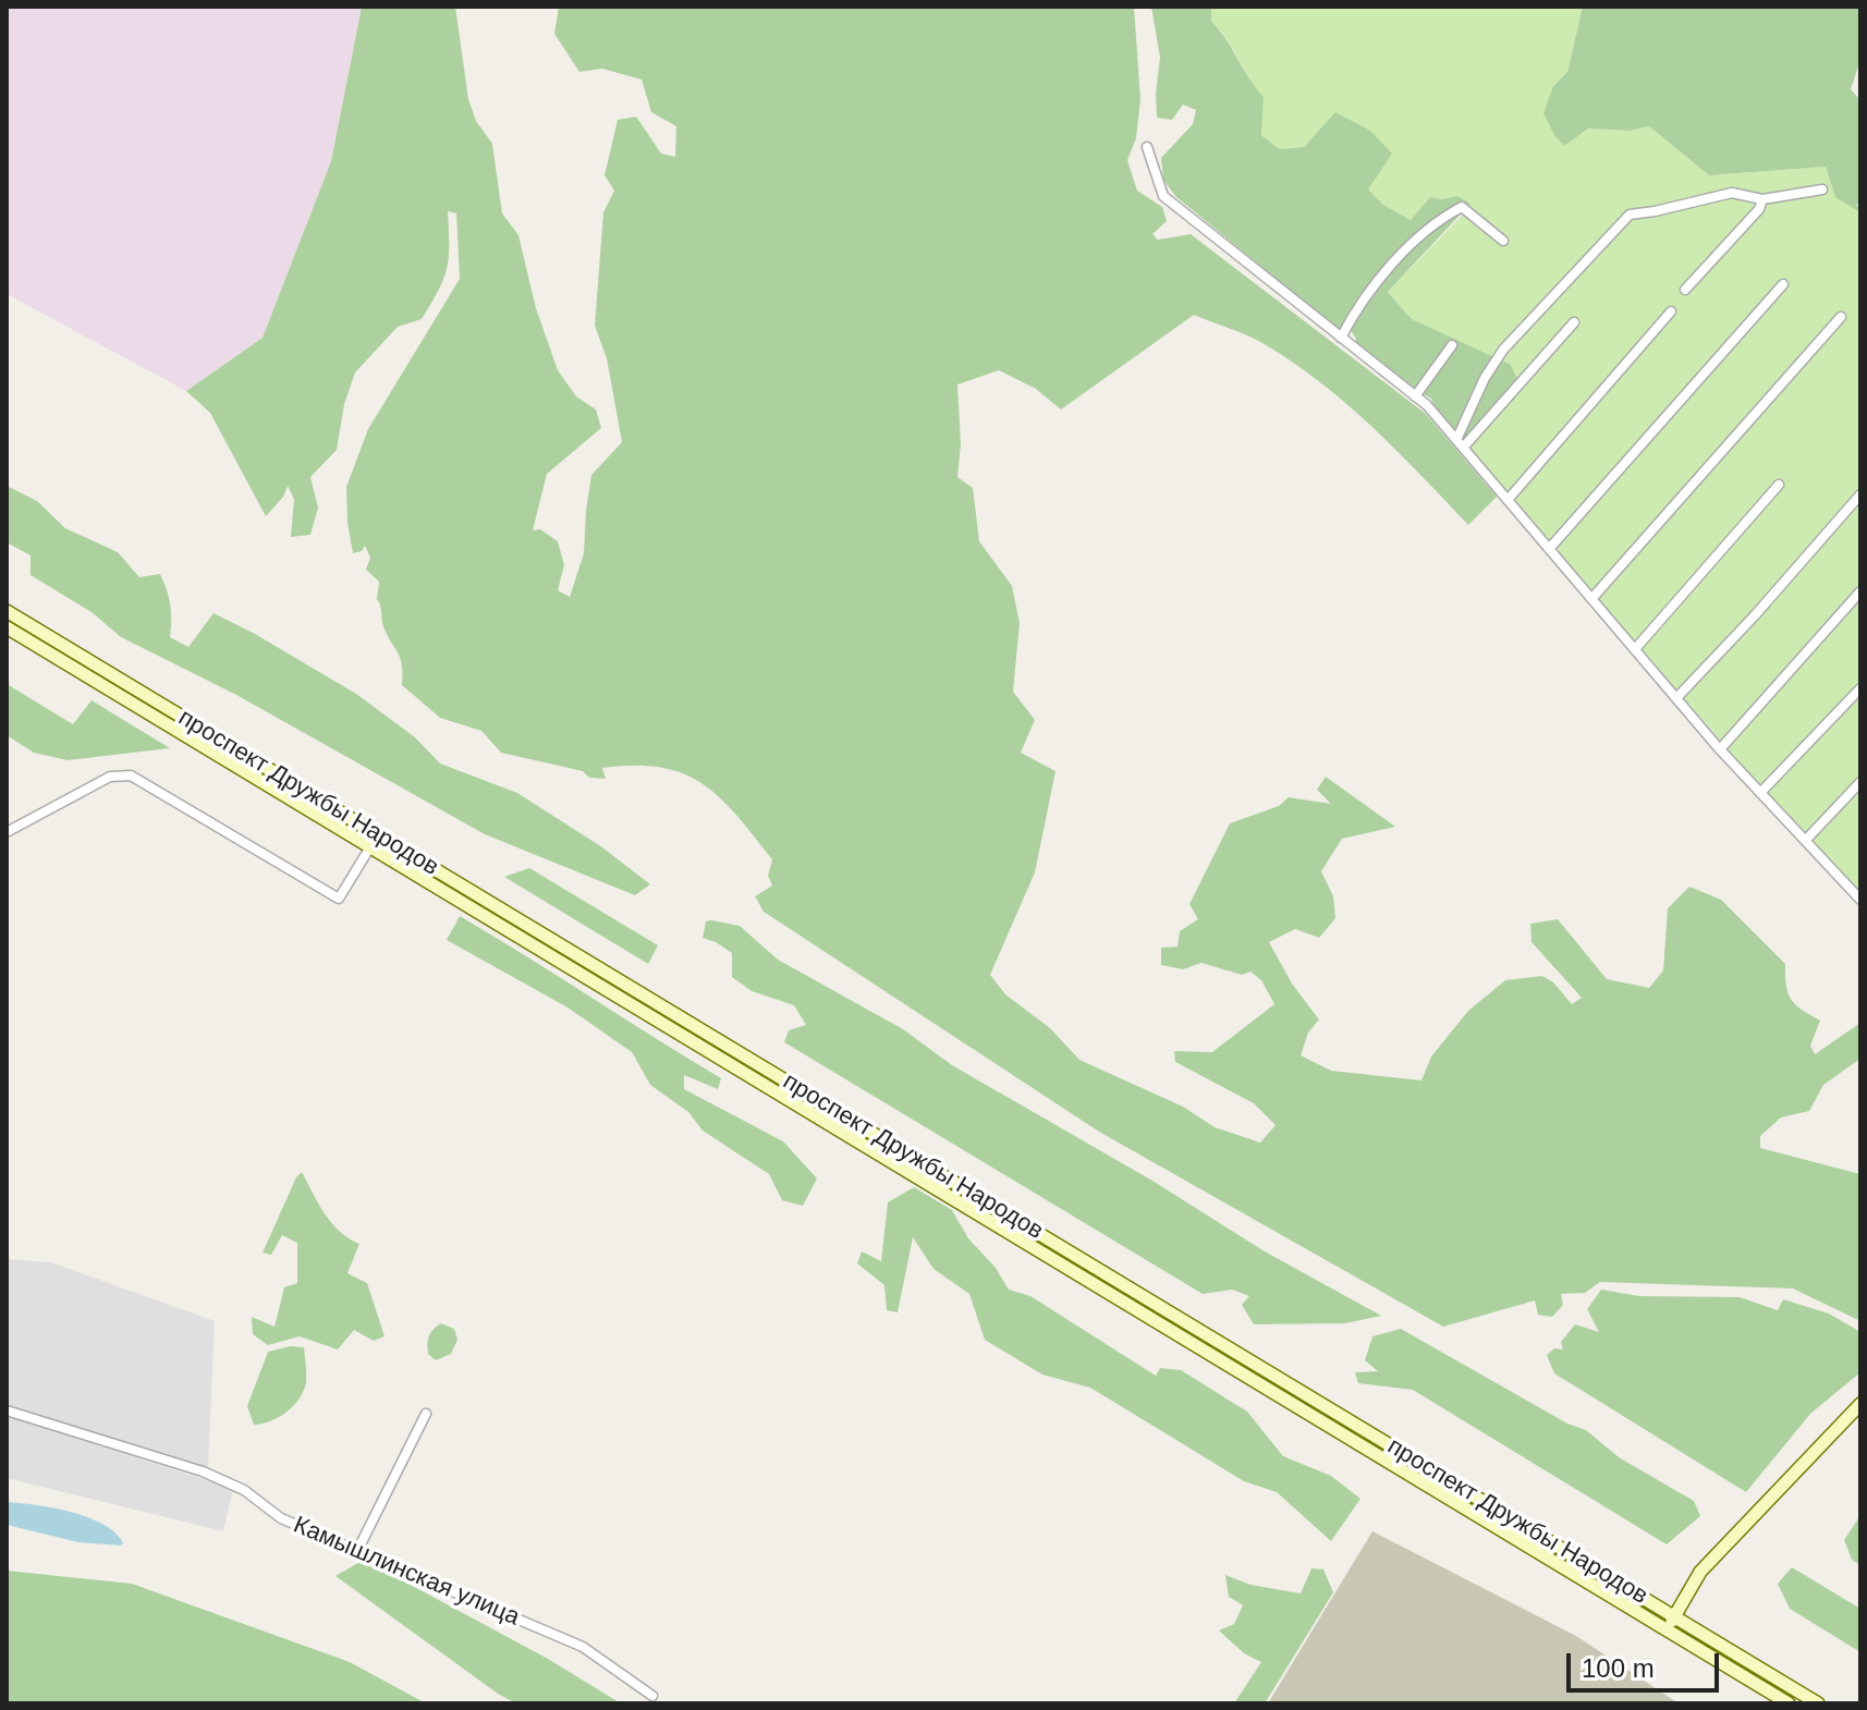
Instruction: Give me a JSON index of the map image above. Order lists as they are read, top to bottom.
{
  "streets": {
    "main road": ["проспект Дружбы Народов"],
    "street": ["Камышлинская улица"]
  },
  "scale_bar": "100 m"
}
